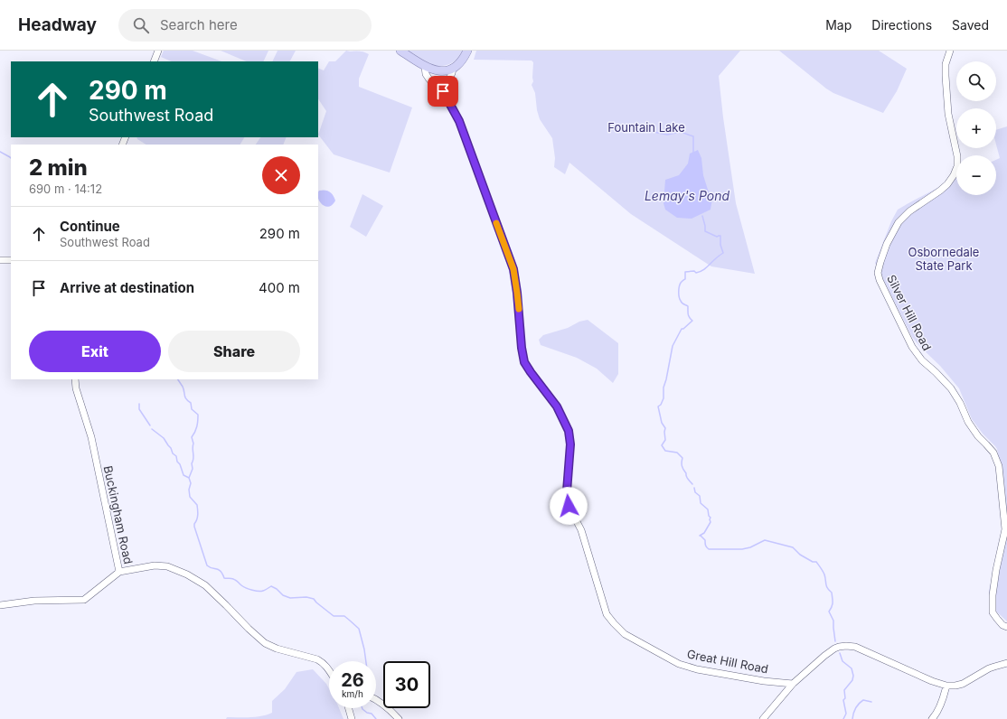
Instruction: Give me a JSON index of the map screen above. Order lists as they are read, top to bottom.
{
  "streets": {
    "street": ["Silver Hill Road", "Buckingham Road", "Great Hill Road"]
  },
  "water": ["Lemay's Pond"],
  "parks": ["Fountain Lake", "Osbornedale State Park"],
  "page": {
    "header": "Headway",
    "search": "Search here",
    "nav": ["Map", "Directions", "Saved"],
    "map_buttons": ["+", "−"],
    "turn": ["290 m", "Southwest Road"],
    "heading": ["2 min", "690 m · 14:12"],
    "list": [
      {
        "name": "Continue",
        "note": "Southwest Road",
        "value": "290 m"
      },
      {
        "name": "Arrive at destination",
        "value": "400 m"
      }
    ],
    "buttons": ["Exit", "Share"],
    "speed": "26 km/h",
    "limit": "30"
  }
}
